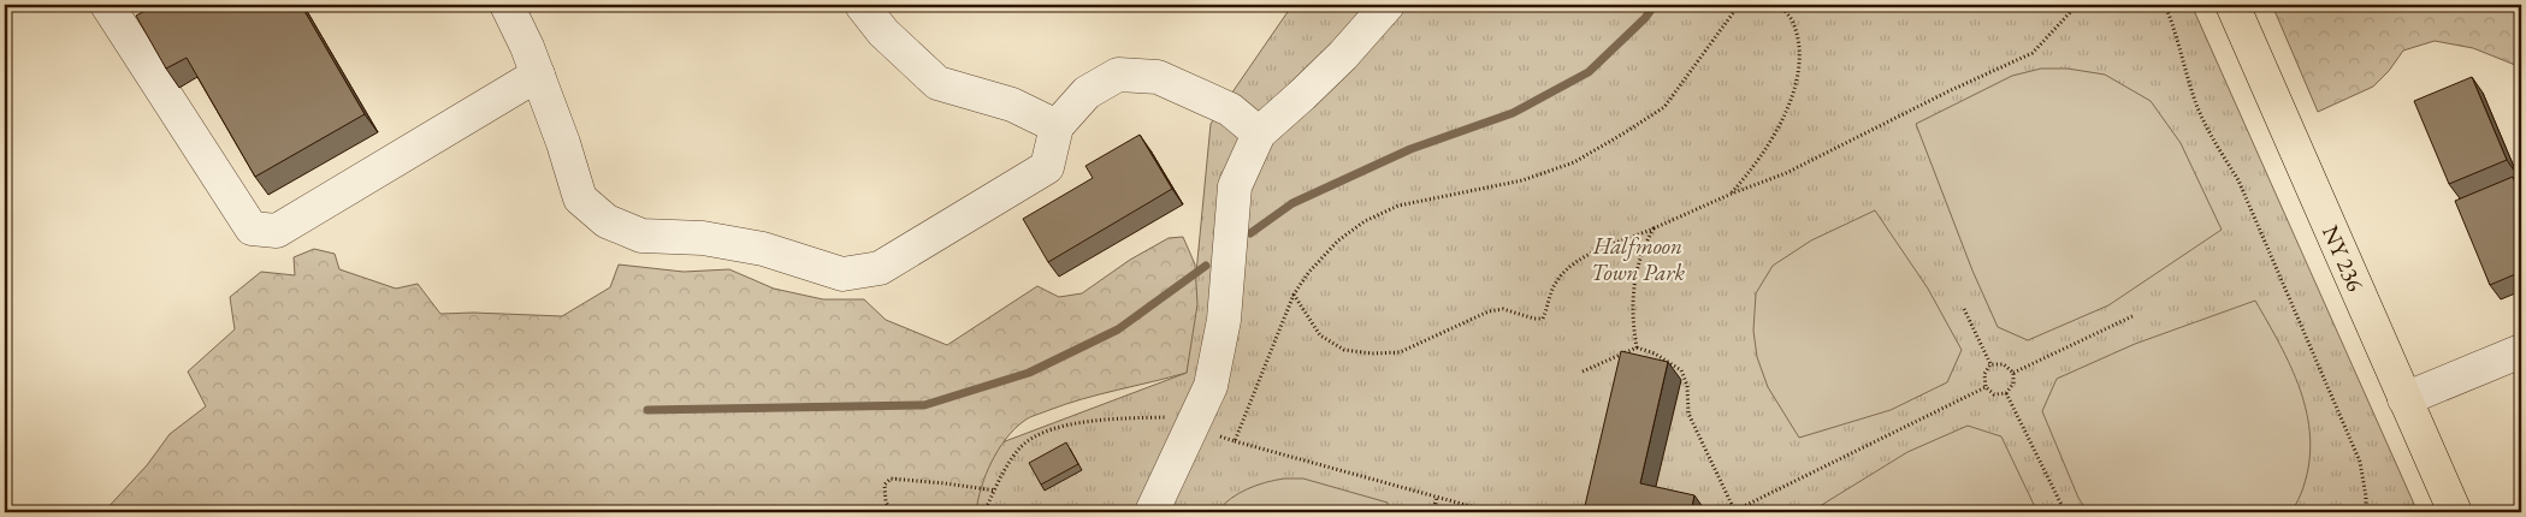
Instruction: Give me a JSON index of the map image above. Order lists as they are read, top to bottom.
{
  "streets": {
    "main road": ["NY 236"]
  },
  "parks": ["Halfmoon Town Park"]
}
